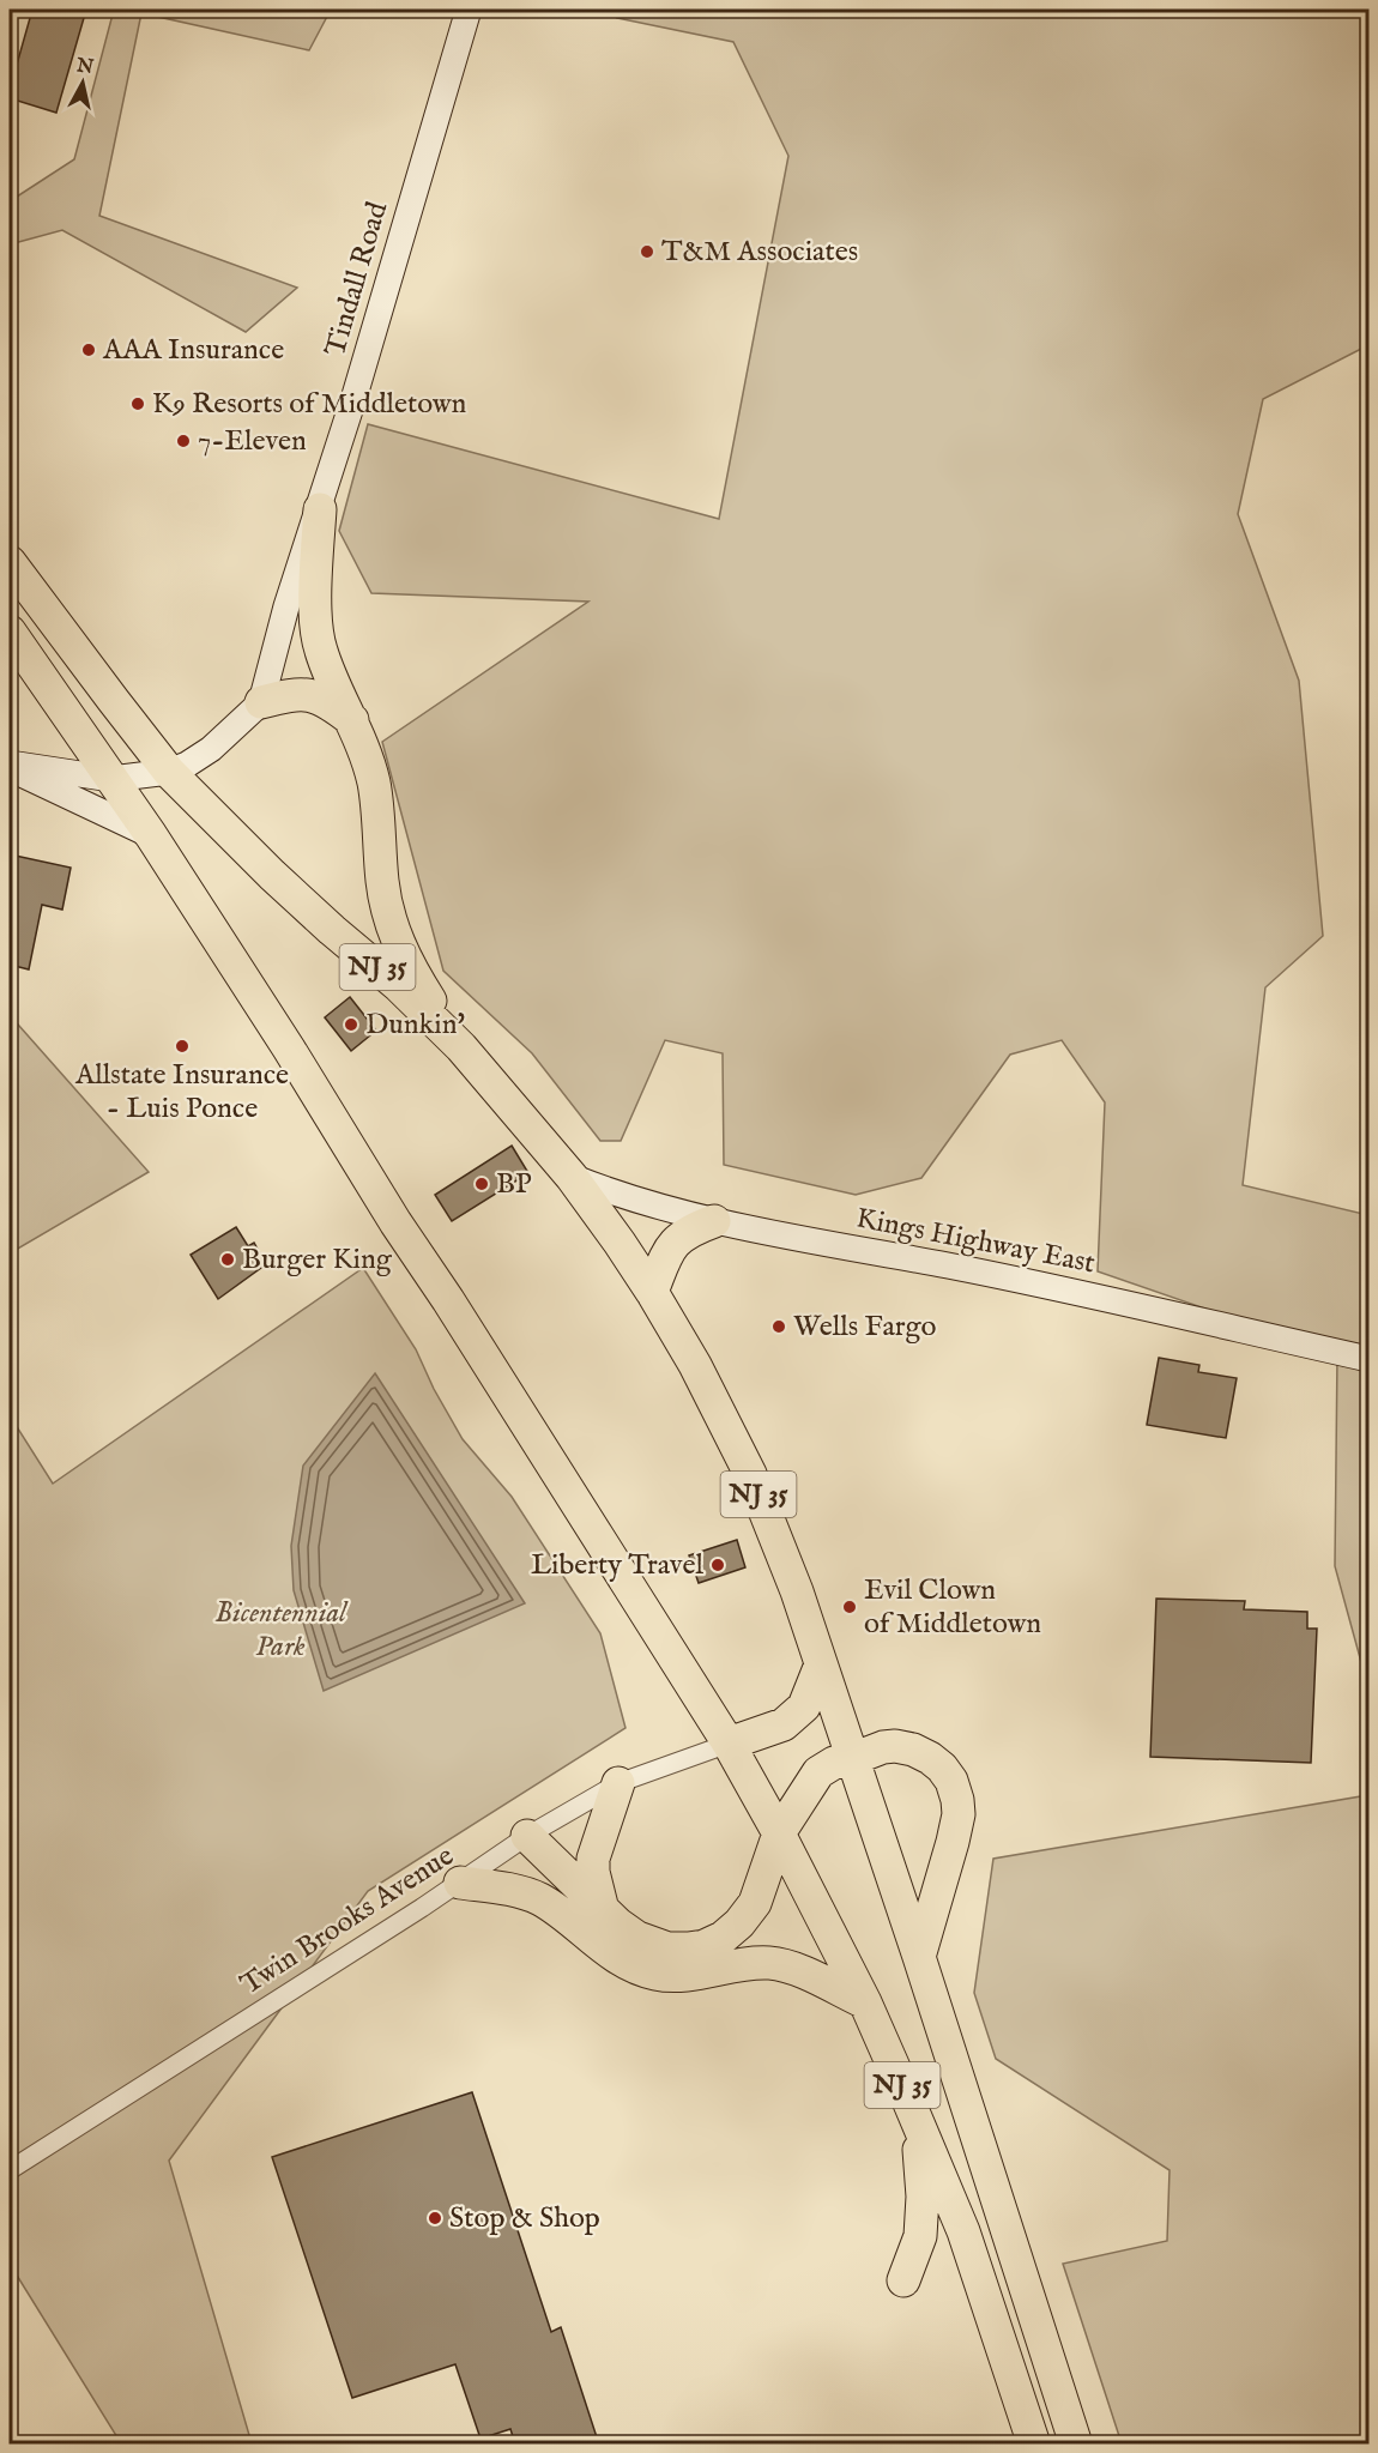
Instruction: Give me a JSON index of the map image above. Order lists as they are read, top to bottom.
{
  "streets": {
    "highway": ["NJ 35"],
    "street": ["Tindall Road", "Kings Highway East", "Twin Brooks Avenue"]
  },
  "crossings": [
    ["NJ 35", "Kings Highway East"],
    ["NJ 35", "Twin Brooks Avenue"]
  ],
  "parks": ["Bicentennial Park"],
  "places": [
    "T&M Associates",
    "AAA Insurance",
    "K9 Resorts of Middletown",
    "7-Eleven",
    "Dunkin'",
    "Allstate Insurance - Luis Ponce",
    "BP",
    "Burger King",
    "Wells Fargo",
    "Liberty Travel",
    "Evil Clown of Middletown",
    "Stop & Shop"
  ],
  "north": "top"
}
